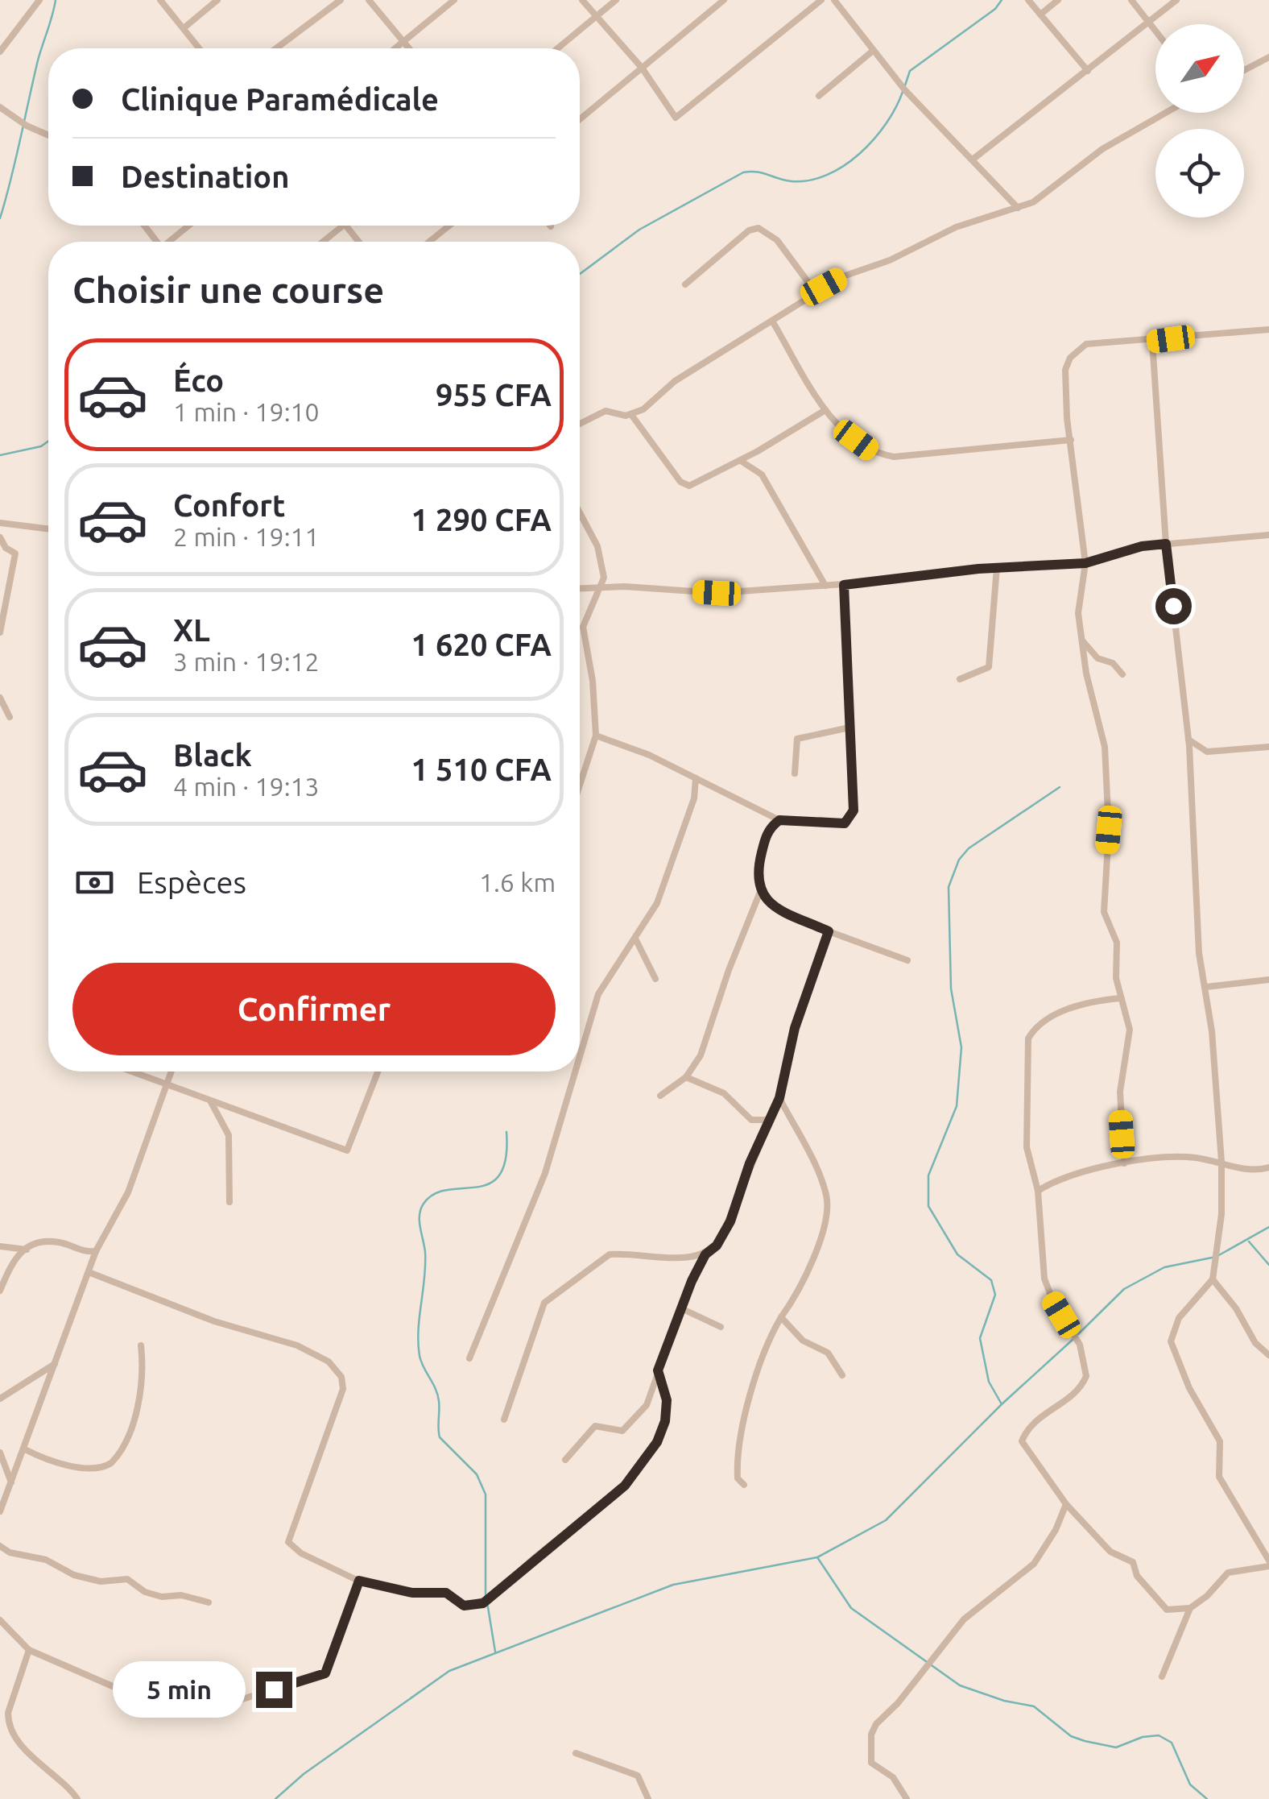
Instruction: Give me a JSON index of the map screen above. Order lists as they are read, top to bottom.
{
  "north": "top right",
  "page": {
    "banner": ["Clinique Paramédicale", "Destination"],
    "heading": "Choisir une course",
    "list": [
      {
        "name": "Éco",
        "note": "1 min · 19:10",
        "value": "955 CFA"
      },
      {
        "name": "Confort",
        "note": "2 min · 19:11",
        "value": "1 290 CFA"
      },
      {
        "name": "XL",
        "note": "3 min · 19:12",
        "value": "1 620 CFA"
      },
      {
        "name": "Black",
        "note": "4 min · 19:13",
        "value": "1 510 CFA"
      }
    ],
    "pay": ["Espèces", "1.6 km"],
    "buttons": "Confirmer",
    "bubble": "5 min"
  }
}
